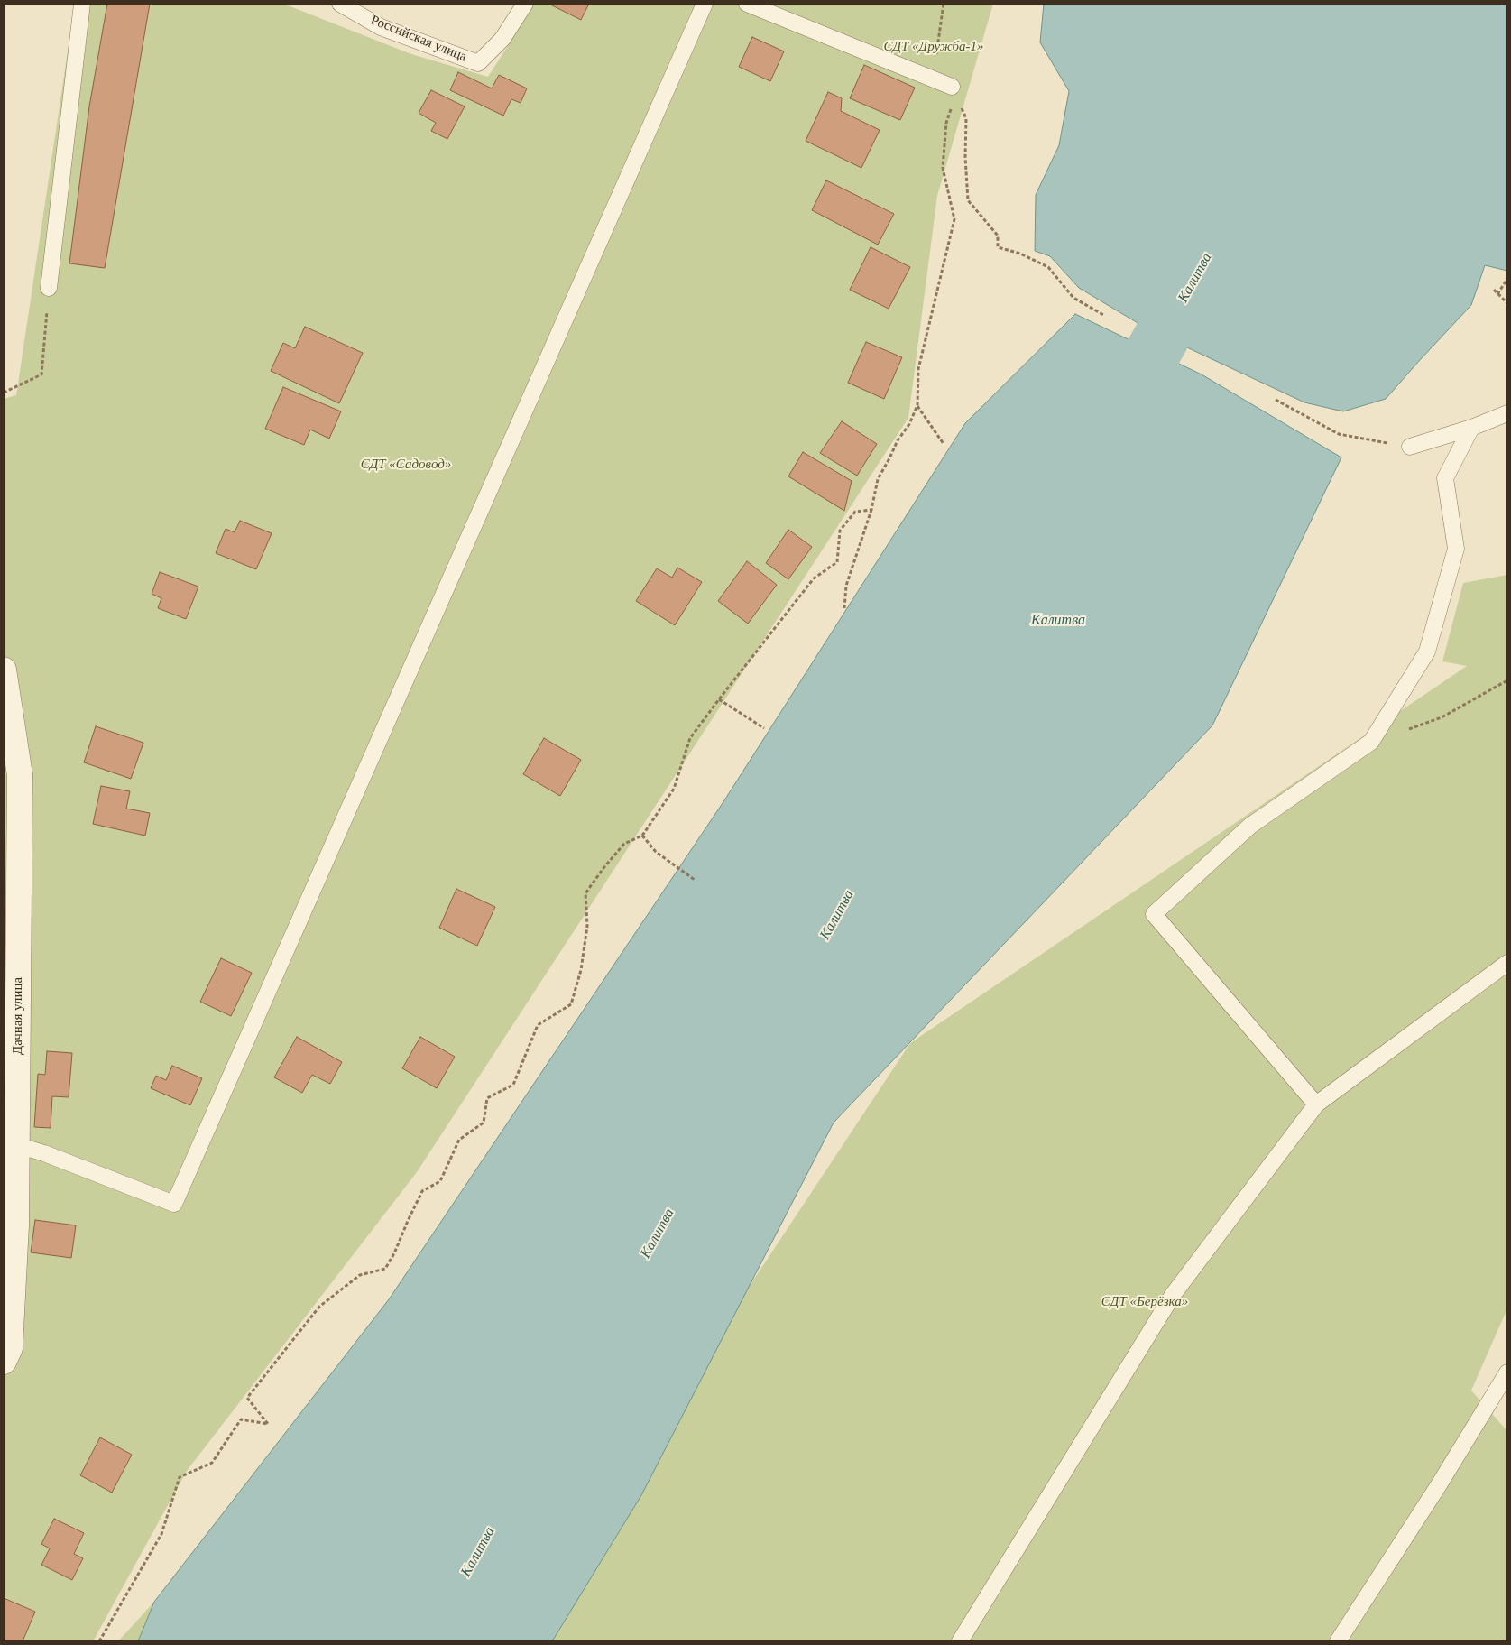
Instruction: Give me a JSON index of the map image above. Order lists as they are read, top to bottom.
{
  "streets": {
    "street": ["Дачная улица"],
    "lane": ["Российская улица"]
  },
  "water": ["Калитва"],
  "parks": ["СДТ «Дружба-1»", "СДТ «Садовод»", "СДТ «Берёзка»"]
}
